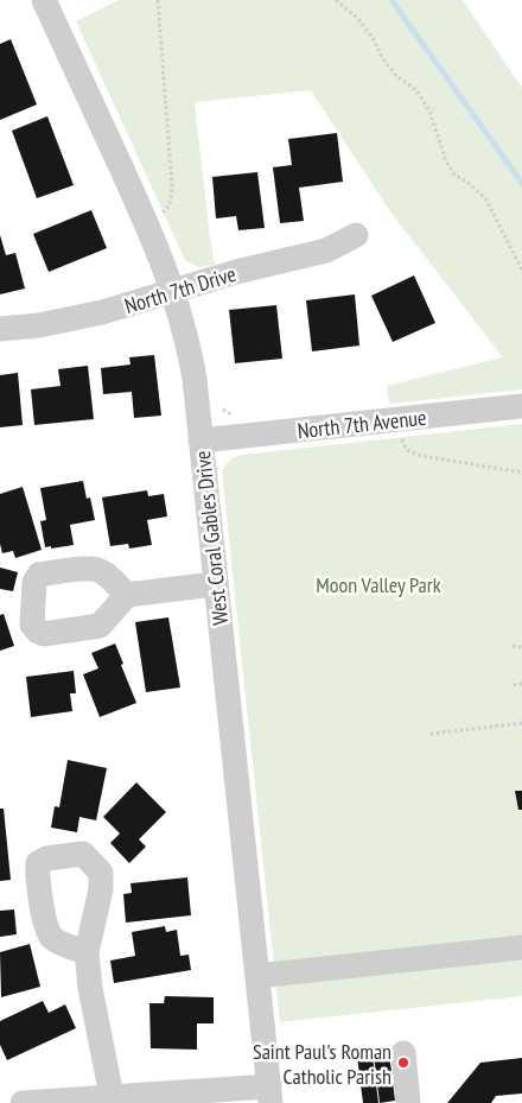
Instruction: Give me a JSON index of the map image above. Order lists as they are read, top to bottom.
{
  "streets": {
    "street": ["North 7th Drive", "North 7th Avenue", "West Coral Gables Drive"]
  },
  "crossings": [
    ["North 7th Drive", "West Coral Gables Drive"],
    ["North 7th Avenue", "West Coral Gables Drive"]
  ],
  "parks": ["Moon Valley Park"],
  "places": ["Saint Paul's Roman Catholic Parish"]
}
